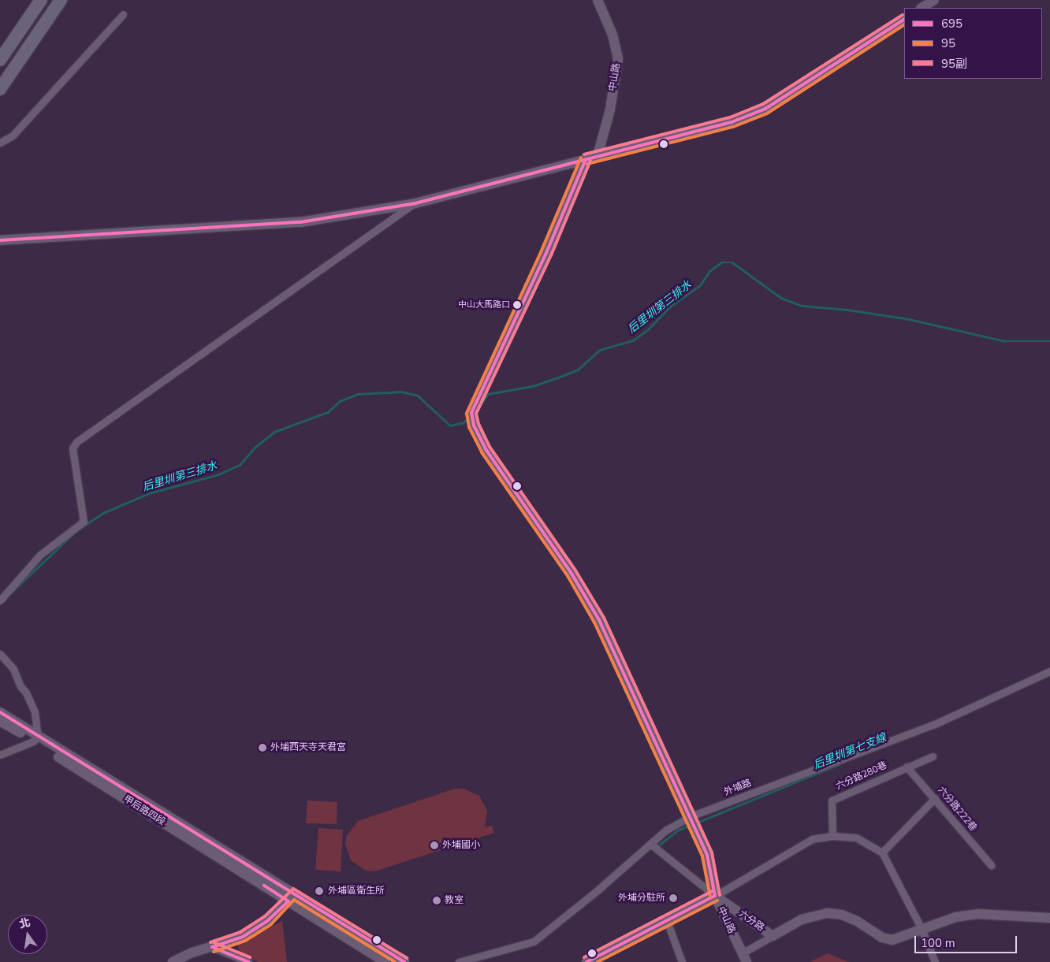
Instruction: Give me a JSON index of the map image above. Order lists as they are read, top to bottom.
{
  "streets": {
    "street": [
      "中山路",
      "六分路280巷",
      "外埔路",
      "六分路222巷",
      "甲后路四段",
      "六分路"
    ]
  },
  "crossings": [
    ["中山路", "外埔路"],
    ["中山路", "六分路"],
    ["六分路280巷", "六分路222巷"]
  ],
  "water": ["后里圳第三排水", "后里圳第七支線"],
  "places": [
    "中山大馬路口",
    "外埔西天寺天君宮",
    "外埔國小",
    "外埔區衛生所",
    "外埔分駐所",
    "教室"
  ],
  "lines": ["transit line 95副", "transit line 695", "transit line 95"],
  "legend": ["695", "95", "95副"],
  "scale_bar": "100 m",
  "north": "top"
}
